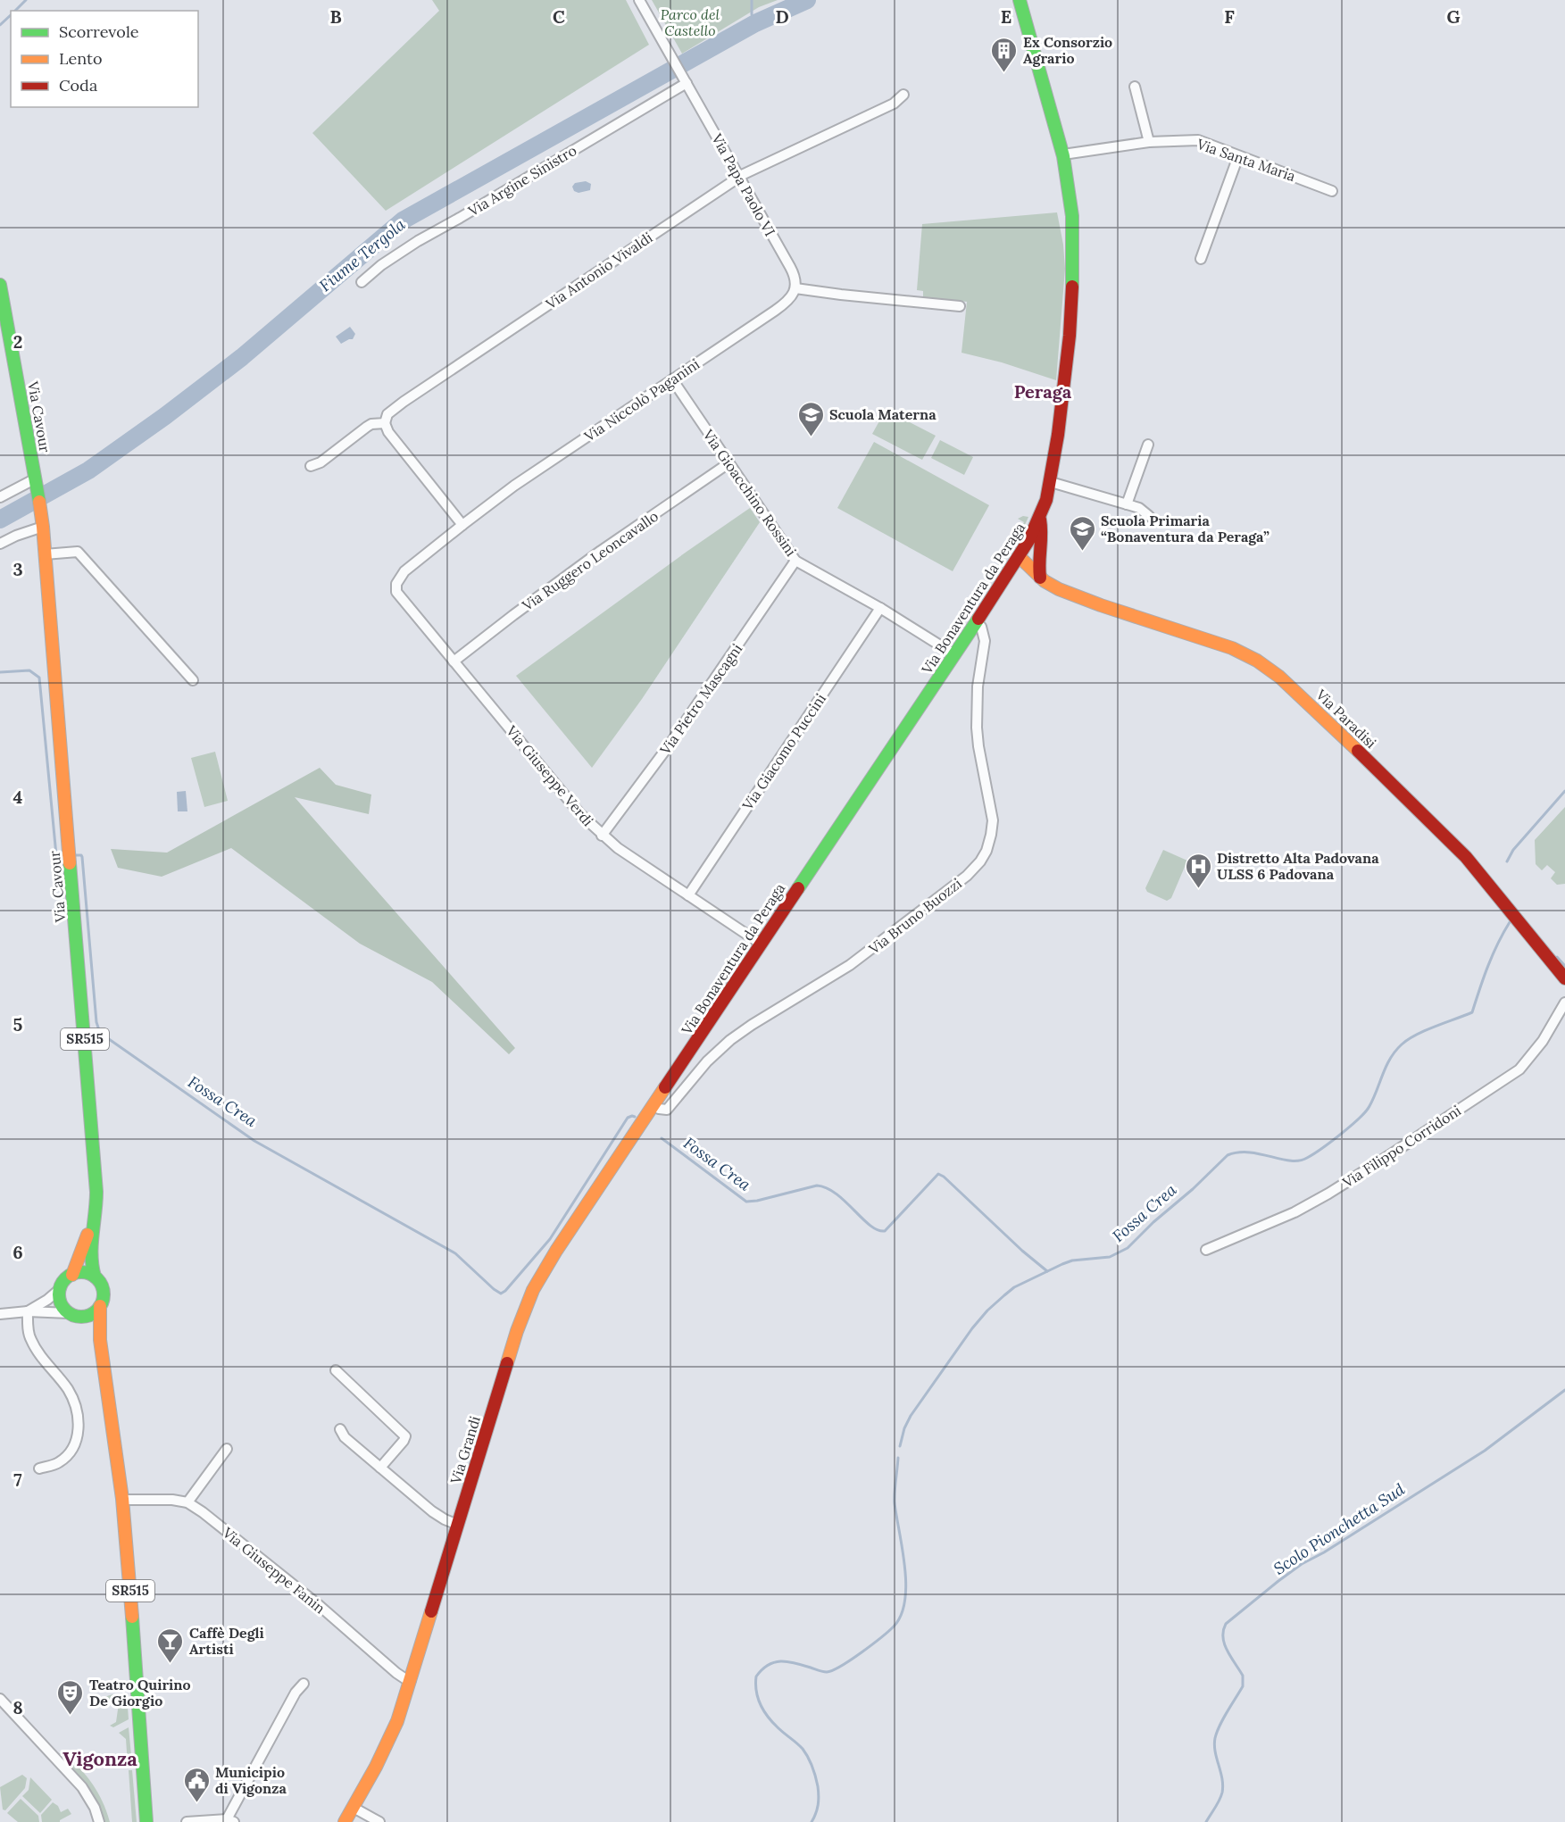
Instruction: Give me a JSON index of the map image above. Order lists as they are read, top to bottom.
{
  "streets": {
    "main road": [
      "Via Cavour",
      "Via Bonaventura da Peraga",
      "Via Paradisi",
      "SR515",
      "Via Grandi"
    ],
    "street": [
      "Via Santa Maria",
      "Via Argine Sinistro",
      "Via Papa Paolo VI",
      "Via Antonio Vivaldi",
      "Via Niccolò Paganini",
      "Via Gioacchino Rossini",
      "Via Ruggero Leoncavallo",
      "Via Pietro Mascagni",
      "Via Giacomo Puccini",
      "Via Giuseppe Verdi",
      "Via Bruno Buozzi",
      "Via Filippo Corridoni",
      "Via Giuseppe Fanin"
    ]
  },
  "crossings": [
    ["Via Santa Maria", "Via Bonaventura da Peraga"],
    ["Via Argine Sinistro", "Via Papa Paolo VI"],
    ["Via Papa Paolo VI", "Via Antonio Vivaldi"],
    ["Via Papa Paolo VI", "Via Niccolò Paganini"],
    ["Via Niccolò Paganini", "Via Gioacchino Rossini"],
    ["Via Niccolò Paganini", "Via Giuseppe Verdi"],
    ["Via Cavour", "SR515"],
    ["Via Gioacchino Rossini", "Via Ruggero Leoncavallo"],
    ["Via Gioacchino Rossini", "Via Bonaventura da Peraga"],
    ["Via Gioacchino Rossini", "Via Pietro Mascagni"],
    ["Via Gioacchino Rossini", "Via Giacomo Puccini"],
    ["Via Ruggero Leoncavallo", "Via Giuseppe Verdi"],
    ["Via Bonaventura da Peraga", "Via Paradisi"],
    ["Via Bonaventura da Peraga", "Via Giuseppe Verdi"],
    ["Via Bonaventura da Peraga", "Via Bruno Buozzi"],
    ["Via Bonaventura da Peraga", "Via Grandi"],
    ["Via Pietro Mascagni", "Via Giuseppe Verdi"],
    ["Via Giacomo Puccini", "Via Giuseppe Verdi"],
    ["Via Bruno Buozzi", "Via Grandi"],
    ["SR515", "Via Giuseppe Fanin"],
    ["Via Grandi", "Via Giuseppe Fanin"]
  ],
  "districts": ["Peraga", "Vigonza"],
  "water": ["Fiume Tergola", "Fossa Crea", "Scolo Pionchetta Sud"],
  "parks": ["Parco del Castello"],
  "places": {
    "building": ["Ex Consorzio Agrario"],
    "school or university": ["Scuola Materna", "Scuola Primaria “Bonaventura da Peraga”"],
    "hospital": ["Distretto Alta Padovana ULSS 6 Padovana"],
    "bar": ["Caffè Degli Artisti"],
    "theatre": ["Teatro Quirino De Giorgio"],
    "public building": ["Municipio di Vigonza"]
  },
  "legend": ["Scorrevole", "Lento", "Coda"],
  "grid": {
    "columns": [
      "B",
      "C",
      "D",
      "E",
      "F",
      "G"
    ],
    "rows": [
      "2",
      "3",
      "4",
      "5",
      "6",
      "7",
      "8"
    ]
  }
}
